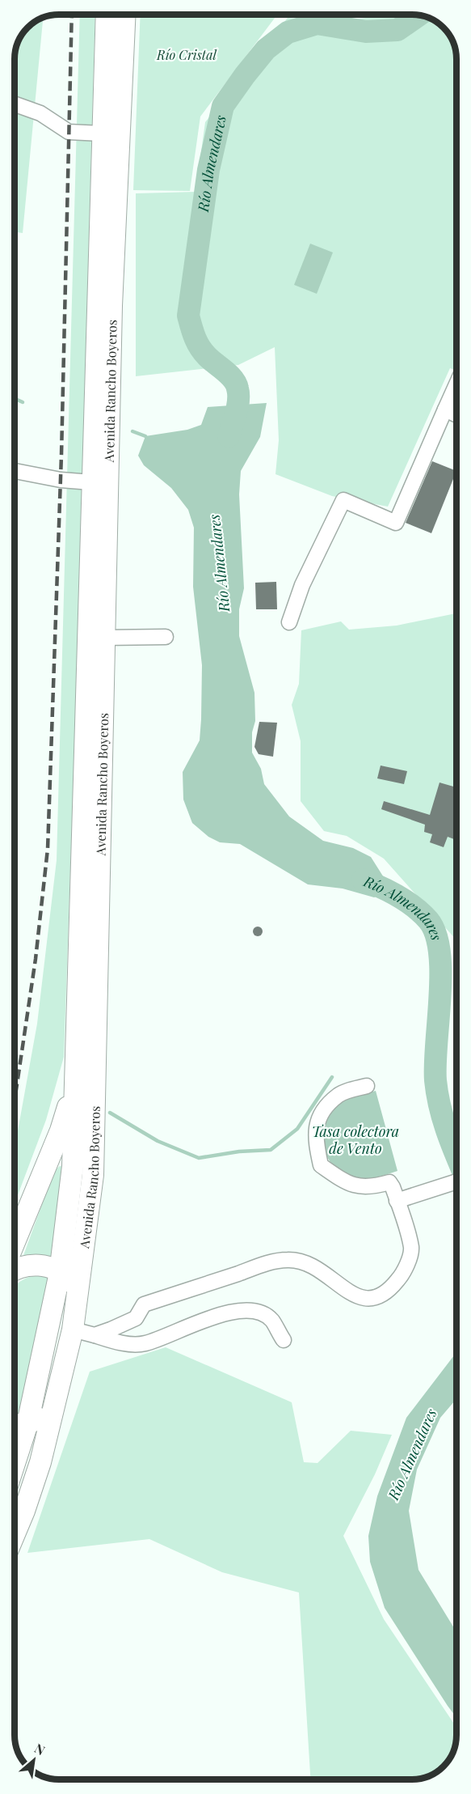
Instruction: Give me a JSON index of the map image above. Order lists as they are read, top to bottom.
{
  "streets": {
    "highway": ["Avenida Rancho Boyeros"]
  },
  "water": ["Río Almendares", "Tasa colectora de Vento"],
  "parks": ["Río Cristal"],
  "north": "top right"
}
